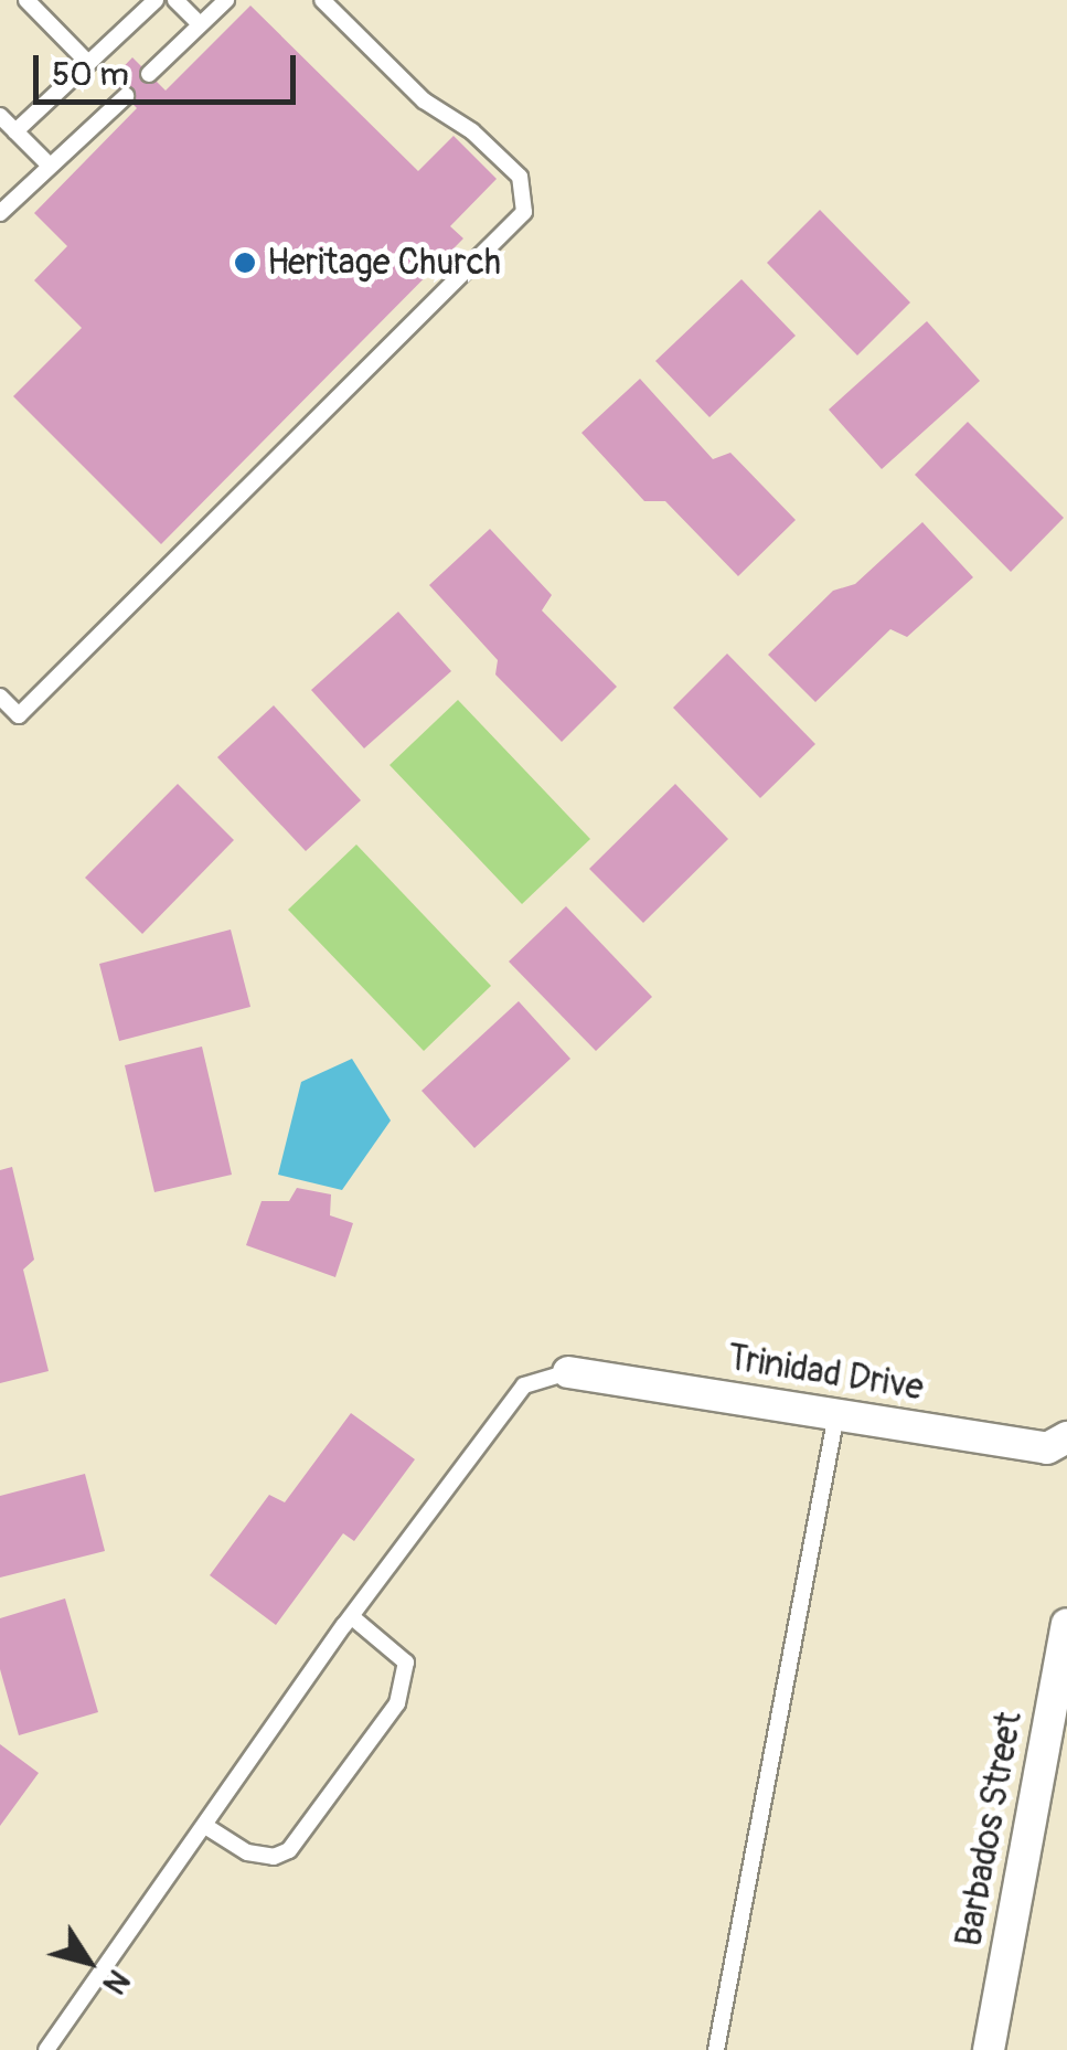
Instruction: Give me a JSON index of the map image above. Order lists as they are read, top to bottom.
{
  "streets": {
    "street": ["Trinidad Drive", "Barbados Street"]
  },
  "places": ["Heritage Church"],
  "scale_bar": "50 m",
  "north": "bottom right"
}
